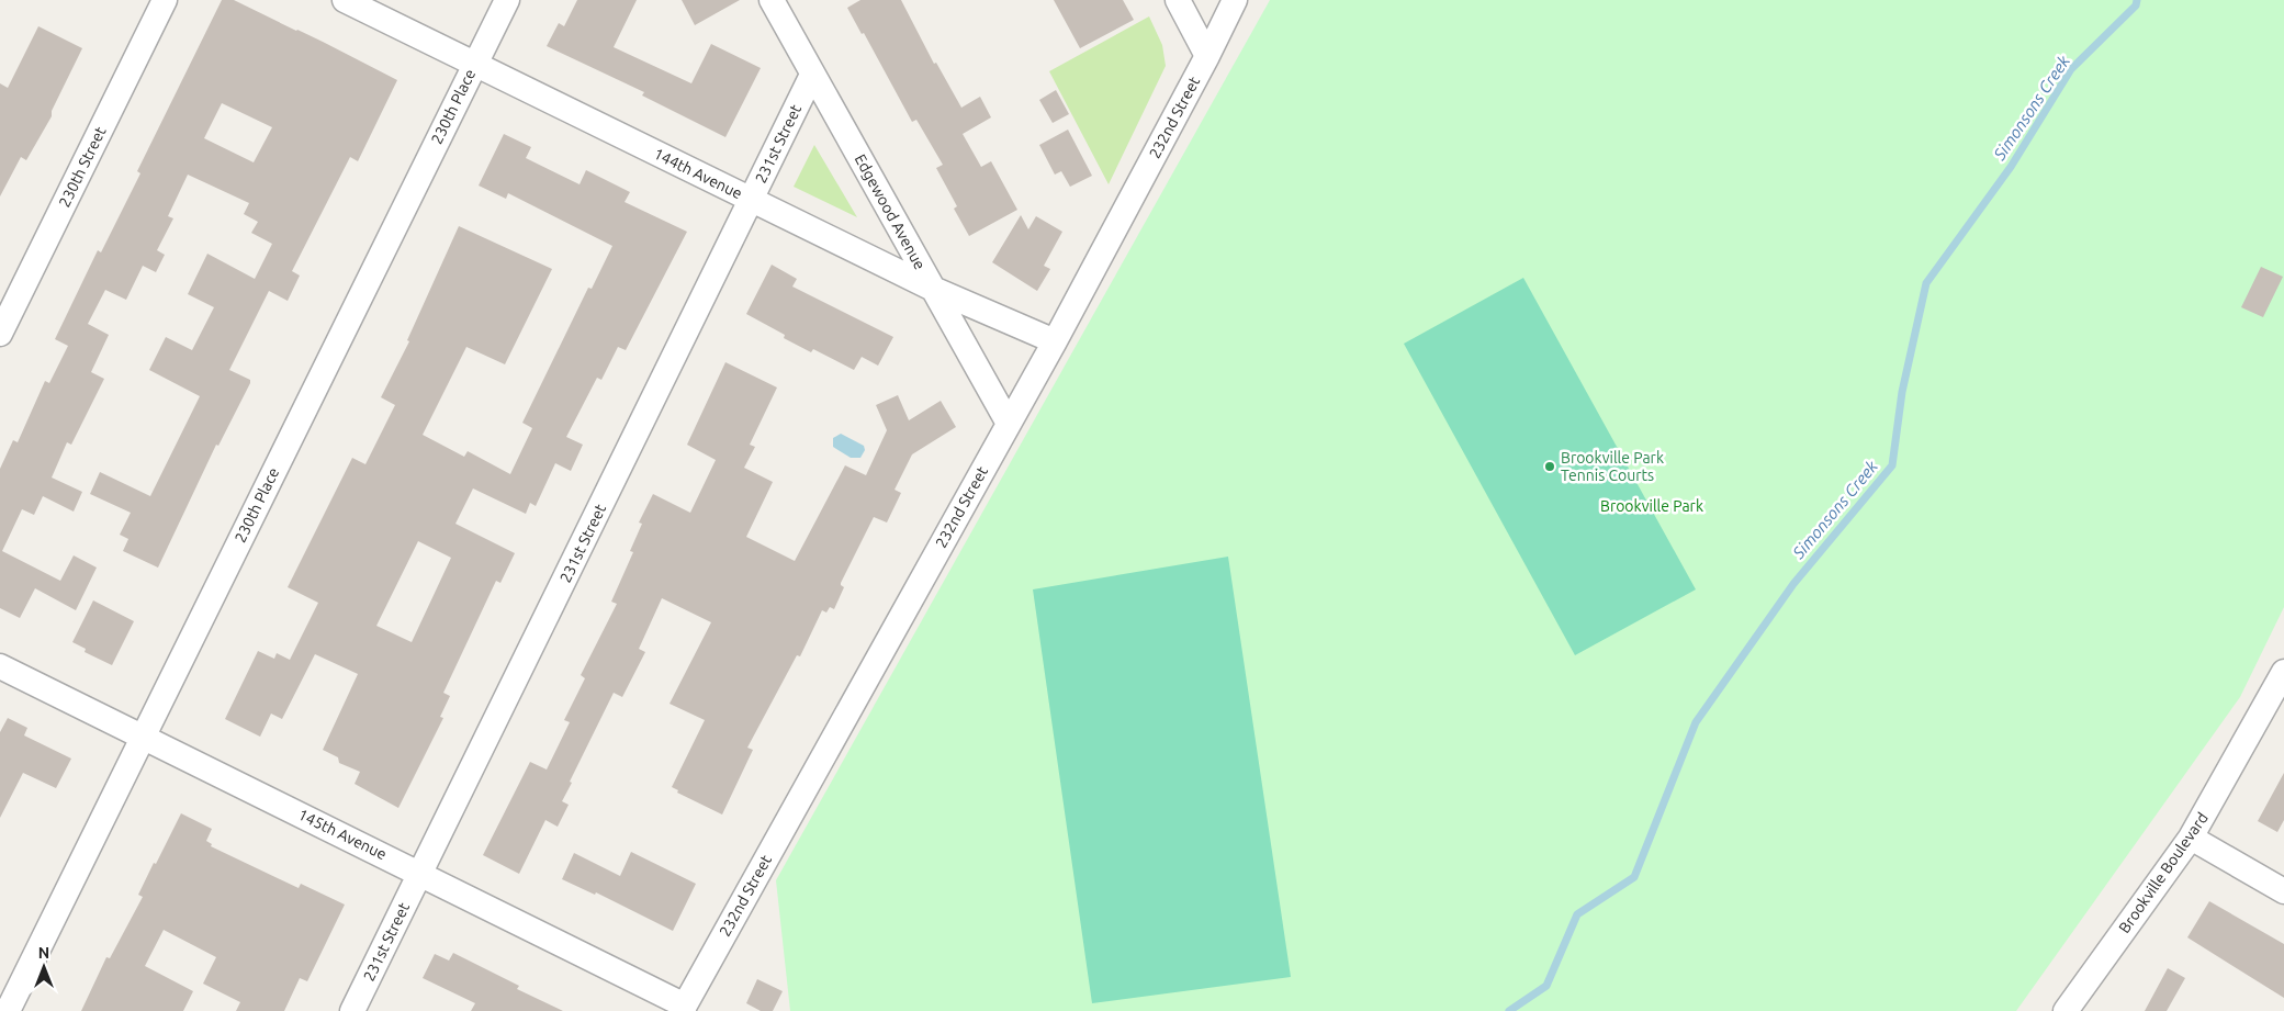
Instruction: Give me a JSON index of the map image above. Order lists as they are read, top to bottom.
{
  "streets": {
    "street": [
      "230th Place",
      "232nd Street",
      "231st Street",
      "230th Street",
      "144th Avenue",
      "Edgewood Avenue",
      "145th Avenue",
      "Brookville Boulevard"
    ]
  },
  "crossings": [
    ["230th Place", "144th Avenue"],
    ["230th Place", "145th Avenue"],
    ["232nd Street", "144th Avenue"],
    ["232nd Street", "Edgewood Avenue"],
    ["232nd Street", "145th Avenue"],
    ["231st Street", "144th Avenue"],
    ["231st Street", "Edgewood Avenue"],
    ["231st Street", "145th Avenue"],
    ["144th Avenue", "Edgewood Avenue"]
  ],
  "water": ["Simonsons Creek"],
  "parks": ["Brookville Park"],
  "places": ["Brookville Park Tennis Courts"],
  "north": "top"
}
